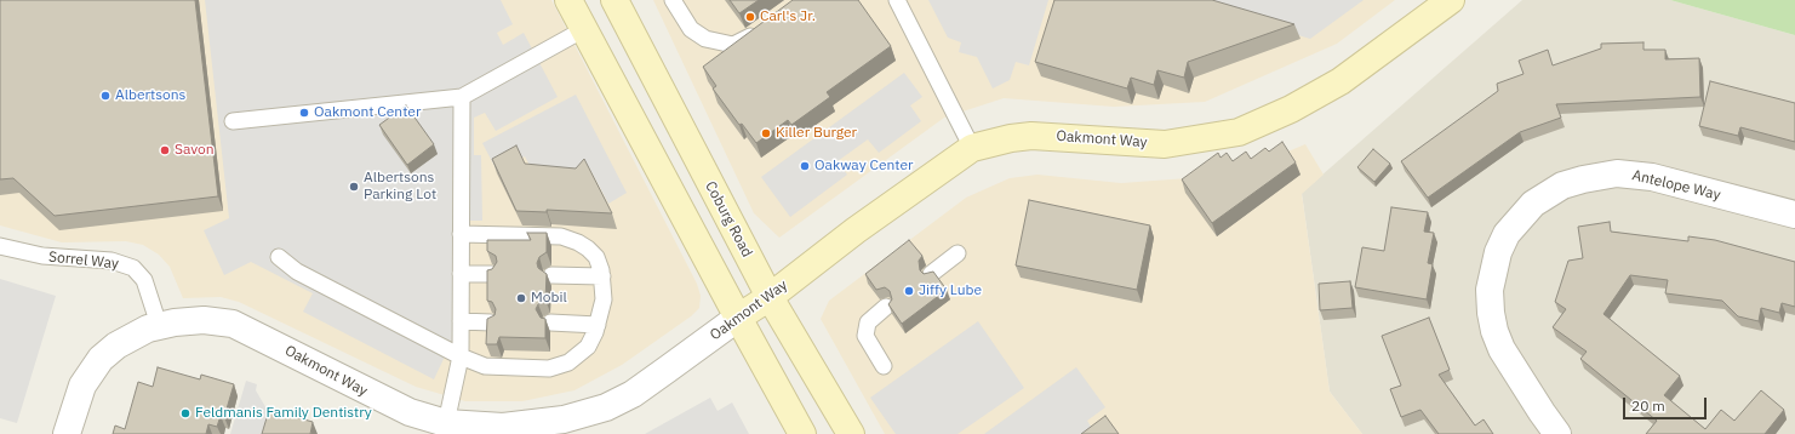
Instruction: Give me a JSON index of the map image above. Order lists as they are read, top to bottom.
{
  "streets": {
    "main road": ["Oakmont Way", "Coburg Road"],
    "street": ["Antelope Way"],
    "lane": ["Sorrel Way"]
  },
  "crossings": [
    ["Oakmont Way", "Coburg Road"],
    ["Oakmont Way", "Sorrel Way"]
  ],
  "places": [
    "Carl's Jr.",
    "Albertsons",
    "Oakmont Center",
    "Killer Burger",
    "Savon",
    "Oakway Center",
    "Albertsons Parking Lot",
    "Jiffy Lube",
    "Mobil",
    "Feldmanis Family Dentistry"
  ],
  "scale_bar": "20 m"
}
